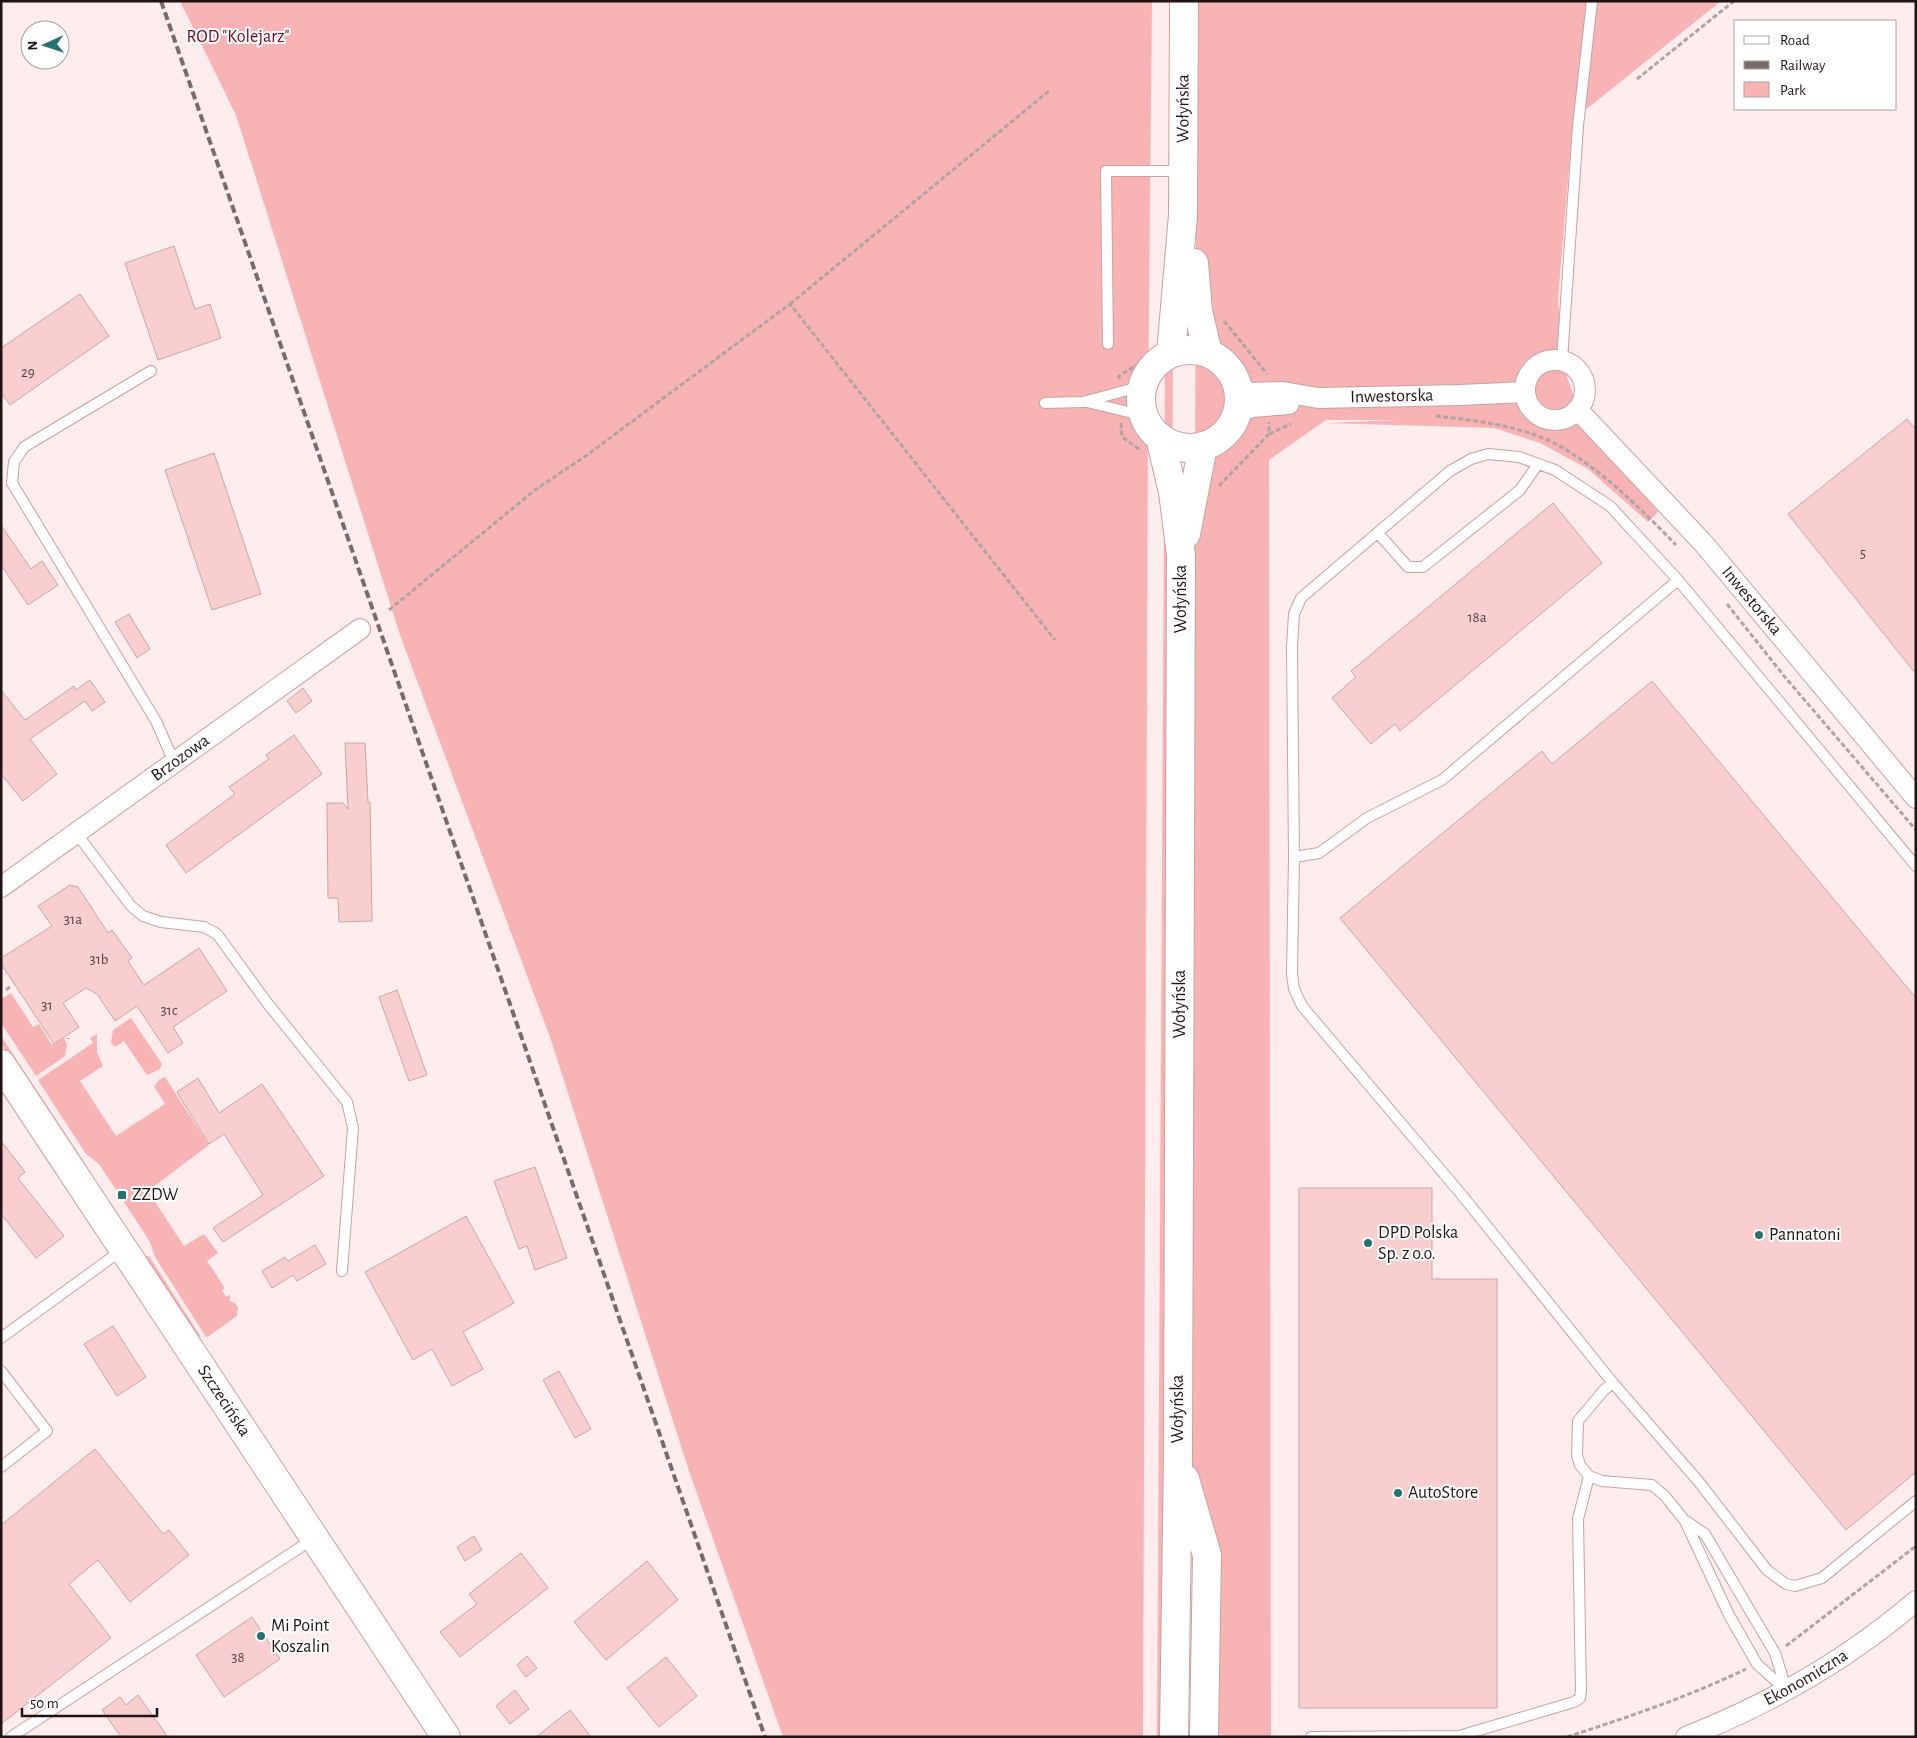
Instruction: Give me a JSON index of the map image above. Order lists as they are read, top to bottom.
{
  "streets": {
    "main road": ["Wołyńska", "Szczecińska"],
    "street": ["Inwestorska", "Brzozowa", "Ekonomiczna"]
  },
  "crossings": [
    ["Wołyńska", "Inwestorska"]
  ],
  "parks": ["ROD \"Kolejarz\""],
  "places": {
    "transit": ["ZZDW"],
    "other": [
      "Pannatoni",
      "DPD Polska Sp. z o.o.",
      "AutoStore",
      "Mi Point Koszalin"
    ]
  },
  "house_numbers": [
    "29",
    "5",
    "18a",
    "31a",
    "31b",
    "31",
    "31c",
    "38"
  ],
  "legend": ["Road", "Railway", "Park"],
  "scale_bar": "50 m",
  "north": "left"
}
